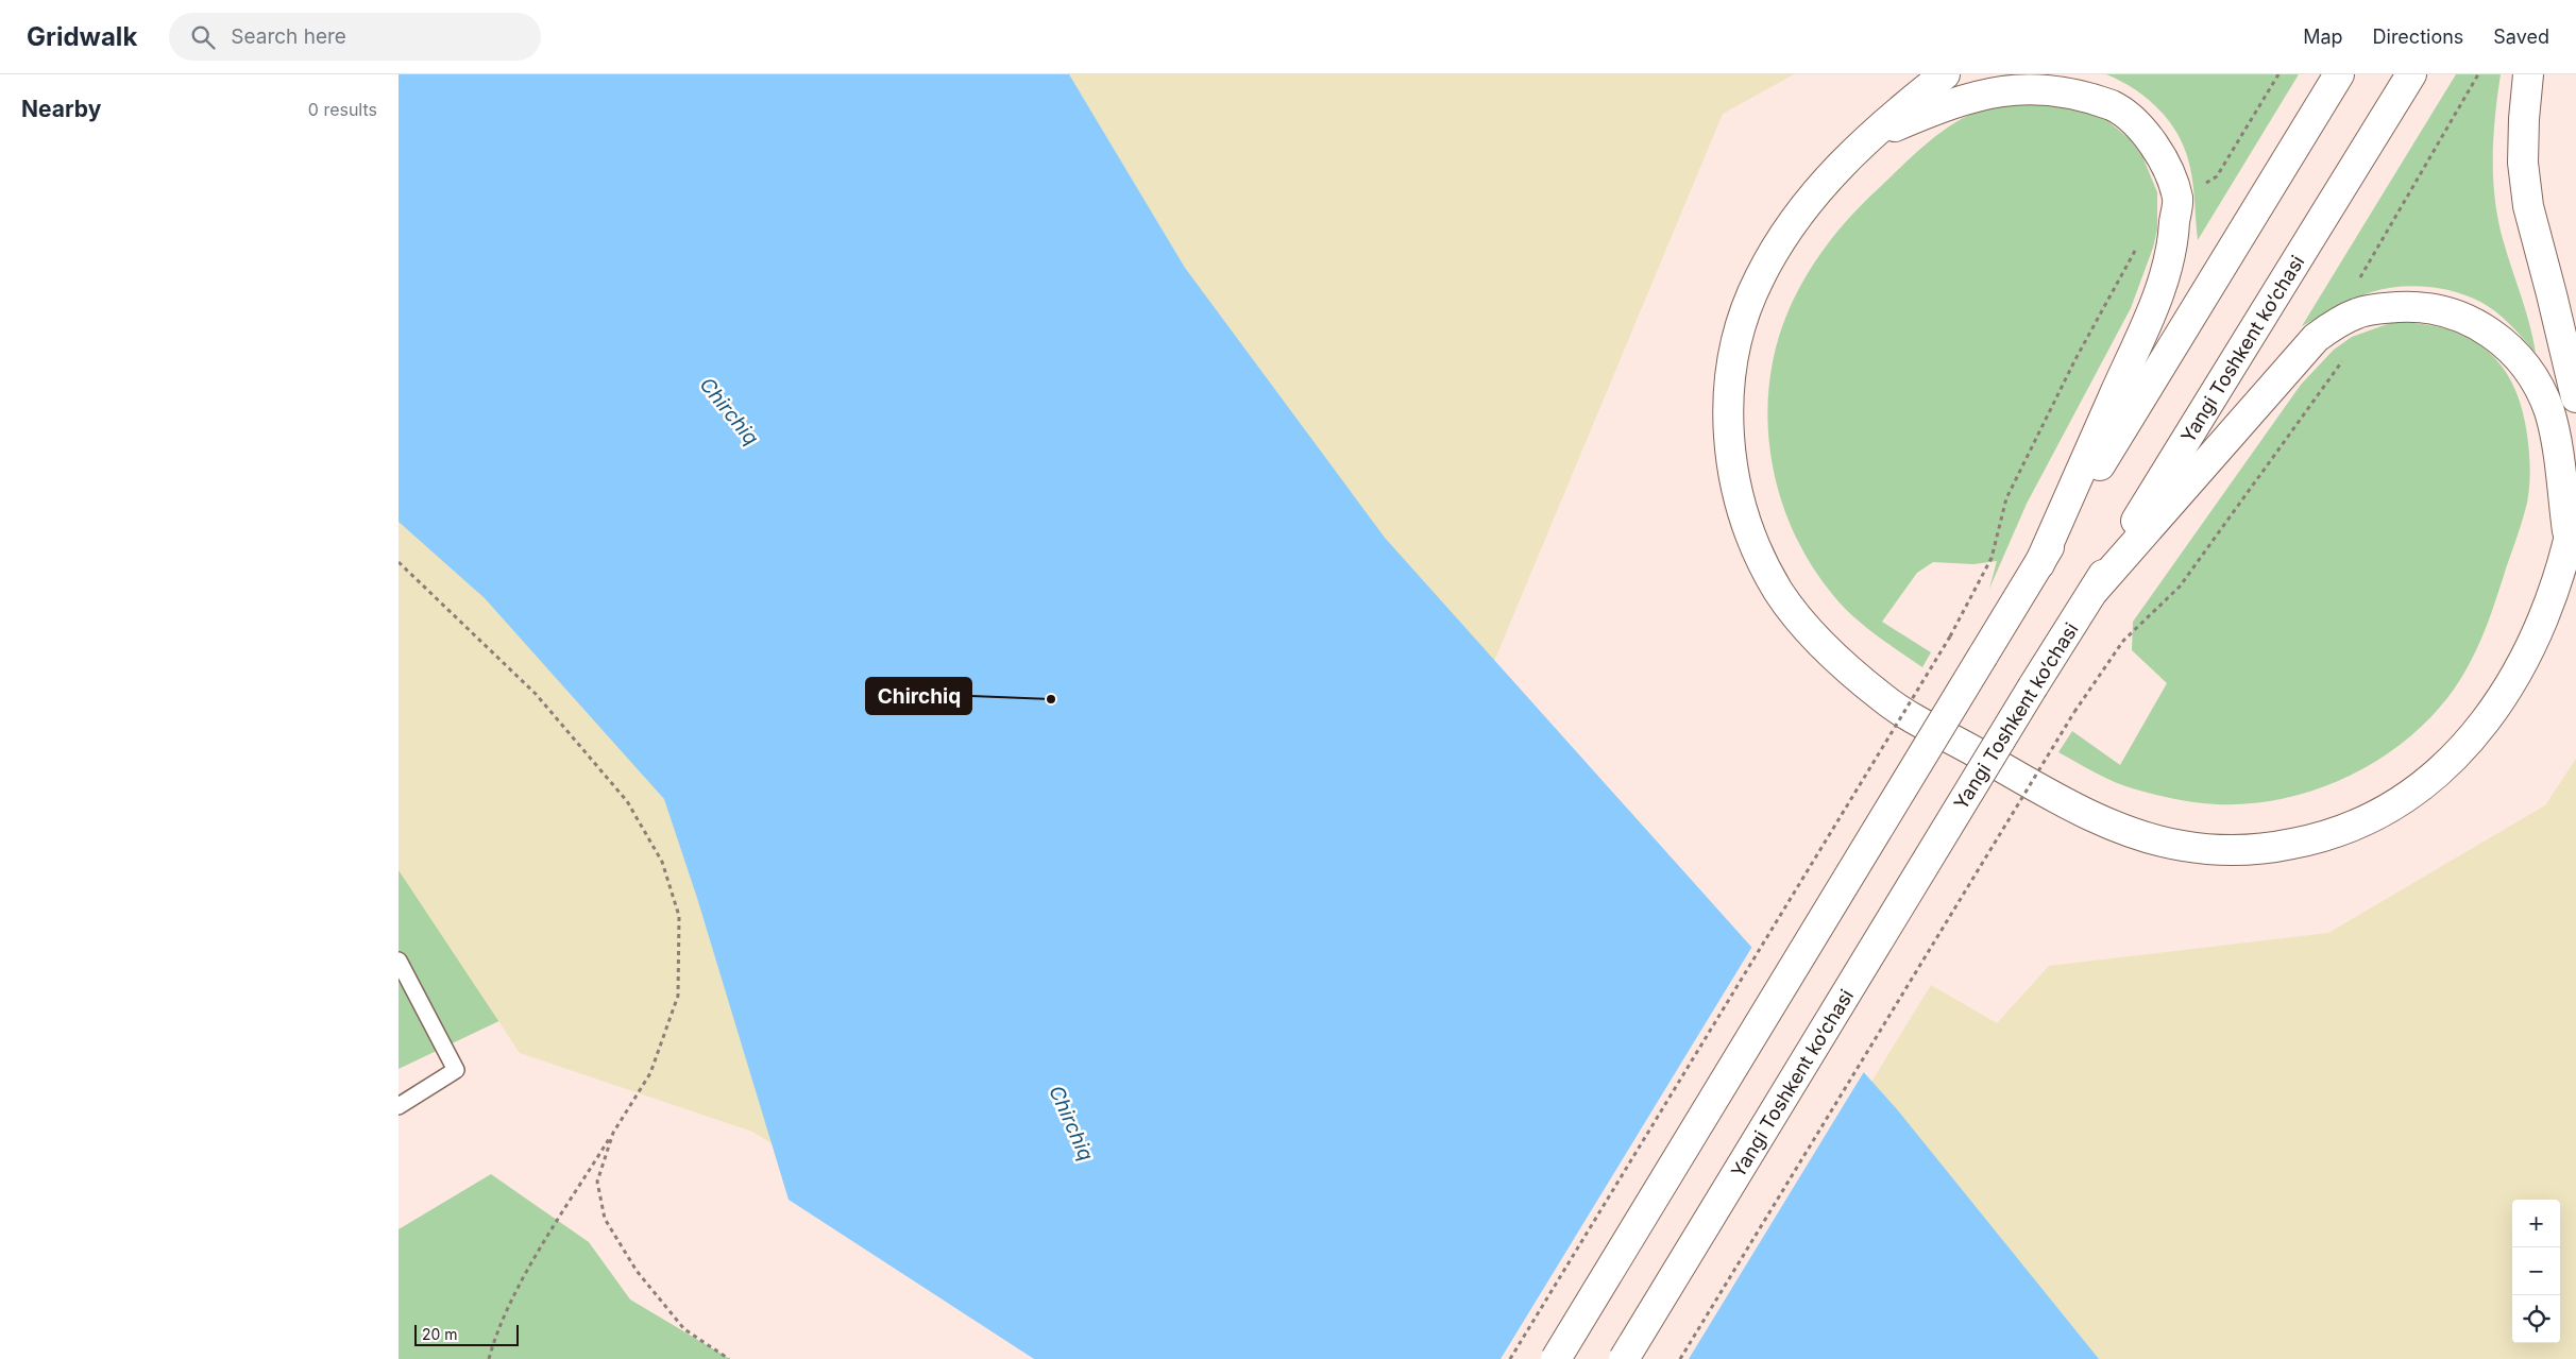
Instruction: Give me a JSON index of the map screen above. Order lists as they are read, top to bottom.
{
  "streets": {
    "highway": ["Yangi Toshkent ko‘chasi"]
  },
  "water": ["Chirchiq"],
  "places": ["Chirchiq"],
  "scale_bar": "20 m",
  "page": {
    "header": "Gridwalk",
    "search": "Search here",
    "nav": ["Map", "Directions", "Saved"],
    "heading": ["Nearby", "0 results"],
    "map_buttons": ["+", "−"],
    "scale": "20 m"
  }
}
